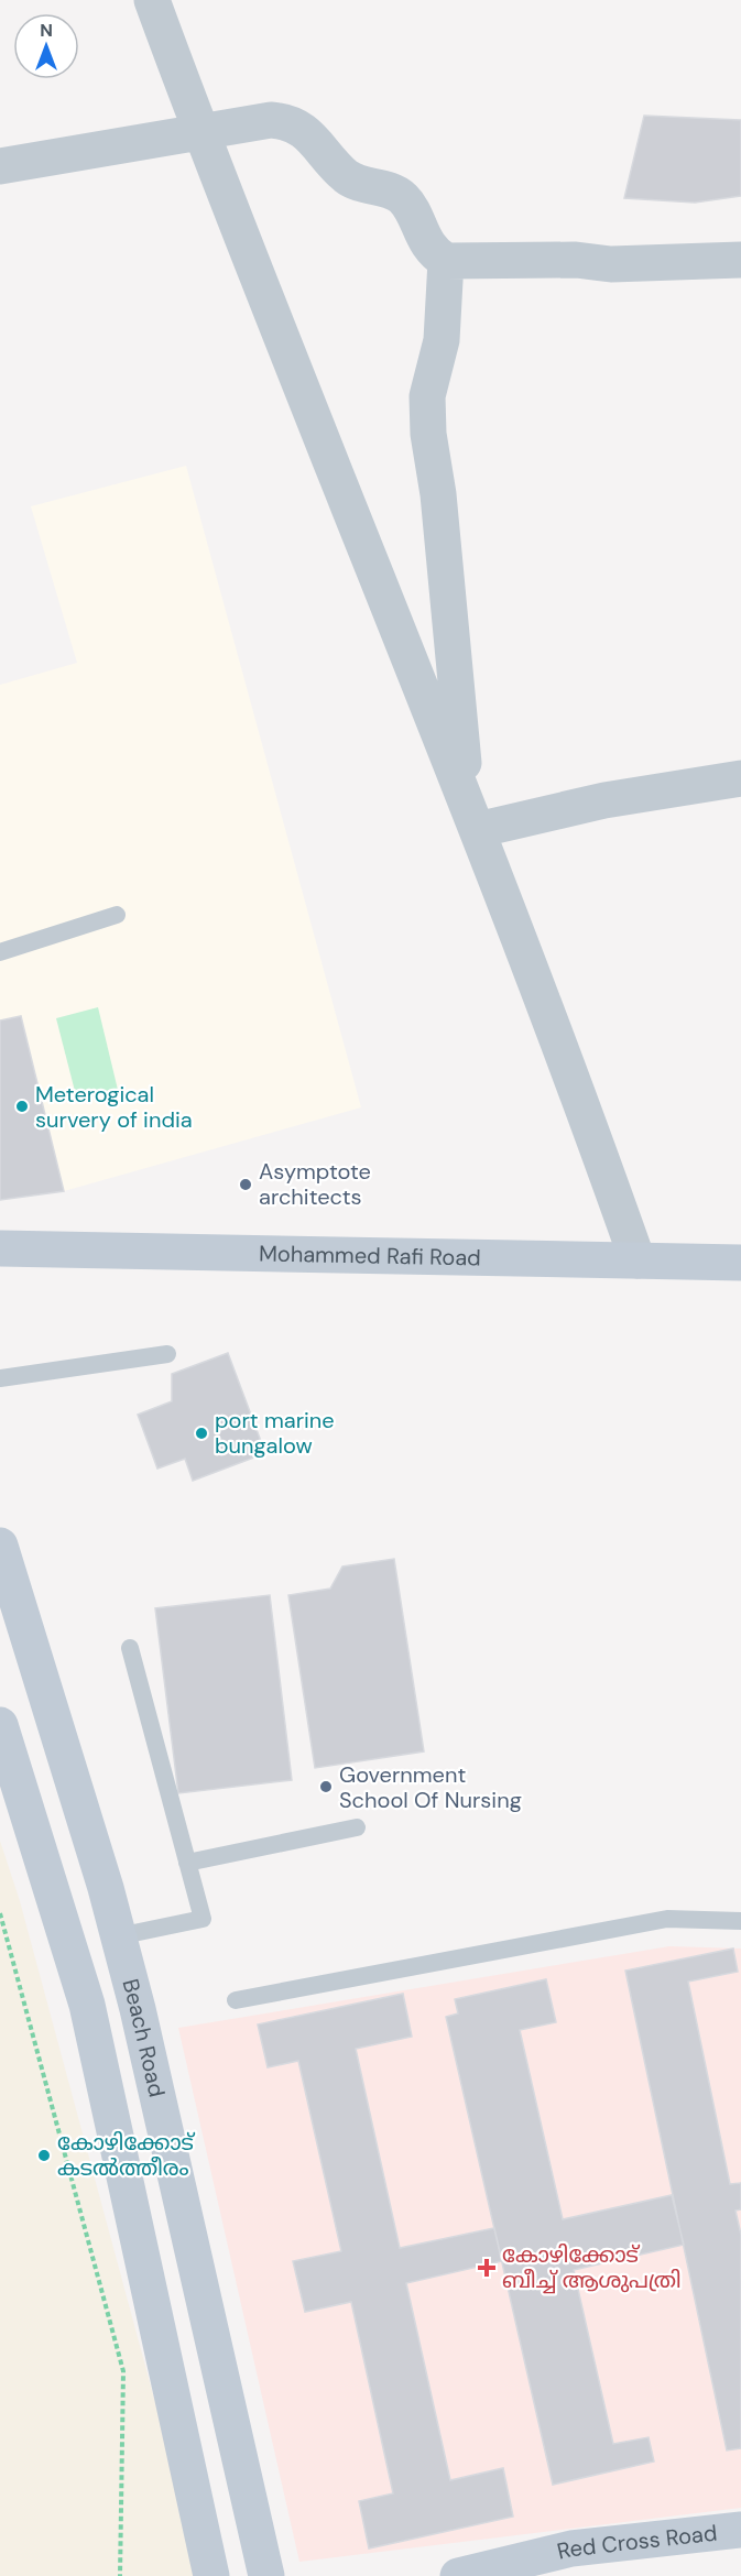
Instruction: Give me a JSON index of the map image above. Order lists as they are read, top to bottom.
{
  "streets": {
    "main road": ["Mohammed Rafi Road", "Beach Road", "Red Cross Road"]
  },
  "places": {
    "other": [
      "Meterogical survery of india",
      "Asymptote architects",
      "port marine bungalow",
      "Government School Of Nursing",
      "കോഴിക്കോട് കടൽത്തീരം"
    ],
    "health": ["കോഴിക്കോട് ബീച്ച് ആശുപത്രി"]
  },
  "north": "top"
}
